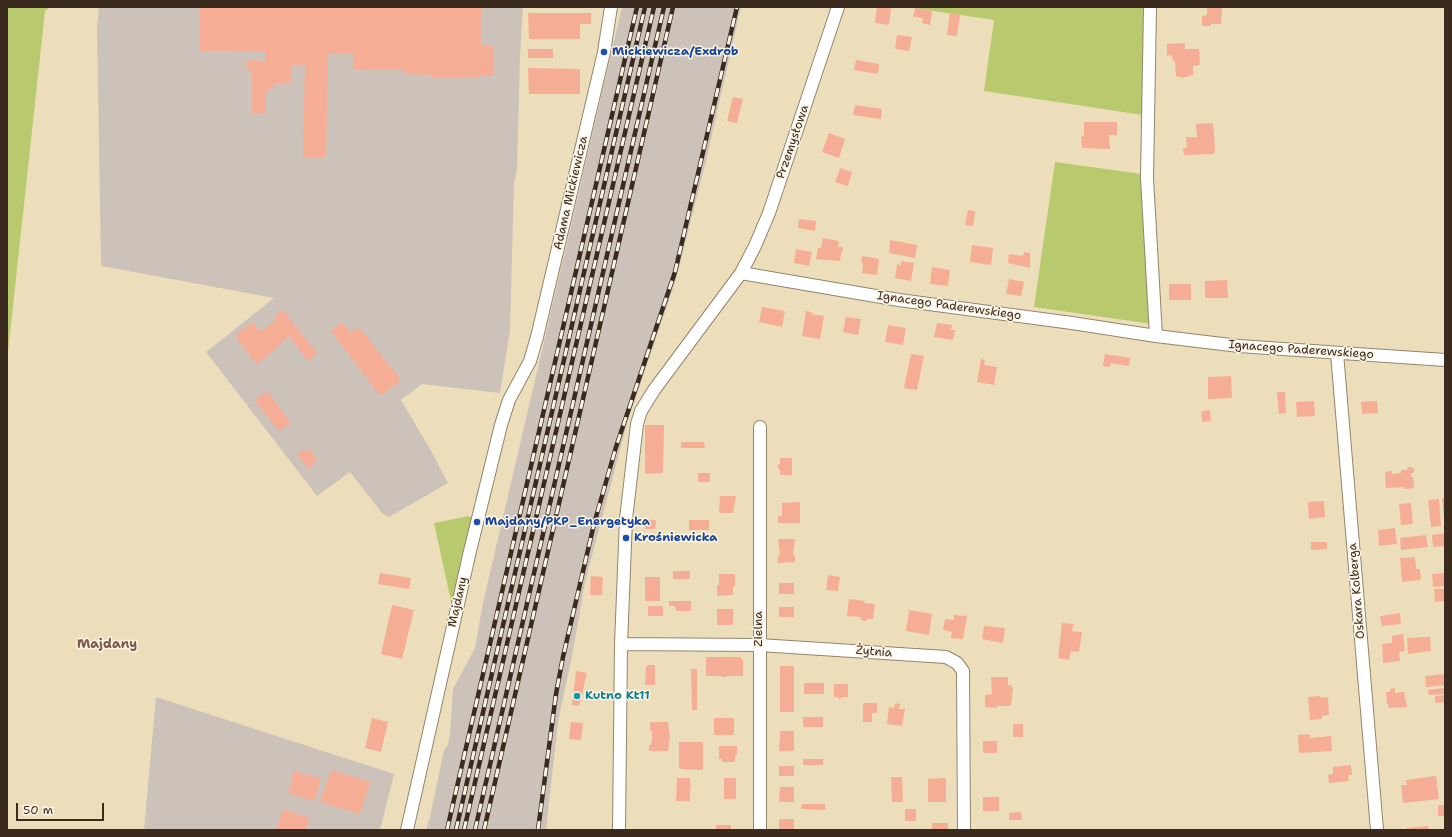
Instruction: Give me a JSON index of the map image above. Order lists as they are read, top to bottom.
{
  "streets": {
    "street": [
      "Przemysłowa",
      "Adama Mickiewicza",
      "Ignacego Paderewskiego",
      "Oskara Kolberga",
      "Majdany",
      "Zielna",
      "Żytnia"
    ]
  },
  "crossings": [
    ["Przemysłowa", "Ignacego Paderewskiego"],
    ["Adama Mickiewicza", "Majdany"],
    ["Ignacego Paderewskiego", "Oskara Kolberga"],
    ["Zielna", "Żytnia"]
  ],
  "districts": ["Majdany"],
  "places": [
    "Mickiewicza/Exdrob",
    "Majdany/PKP_Energetyka",
    "Krośniewicka",
    "Kutno Kt11"
  ],
  "scale_bar": "50 m"
}
